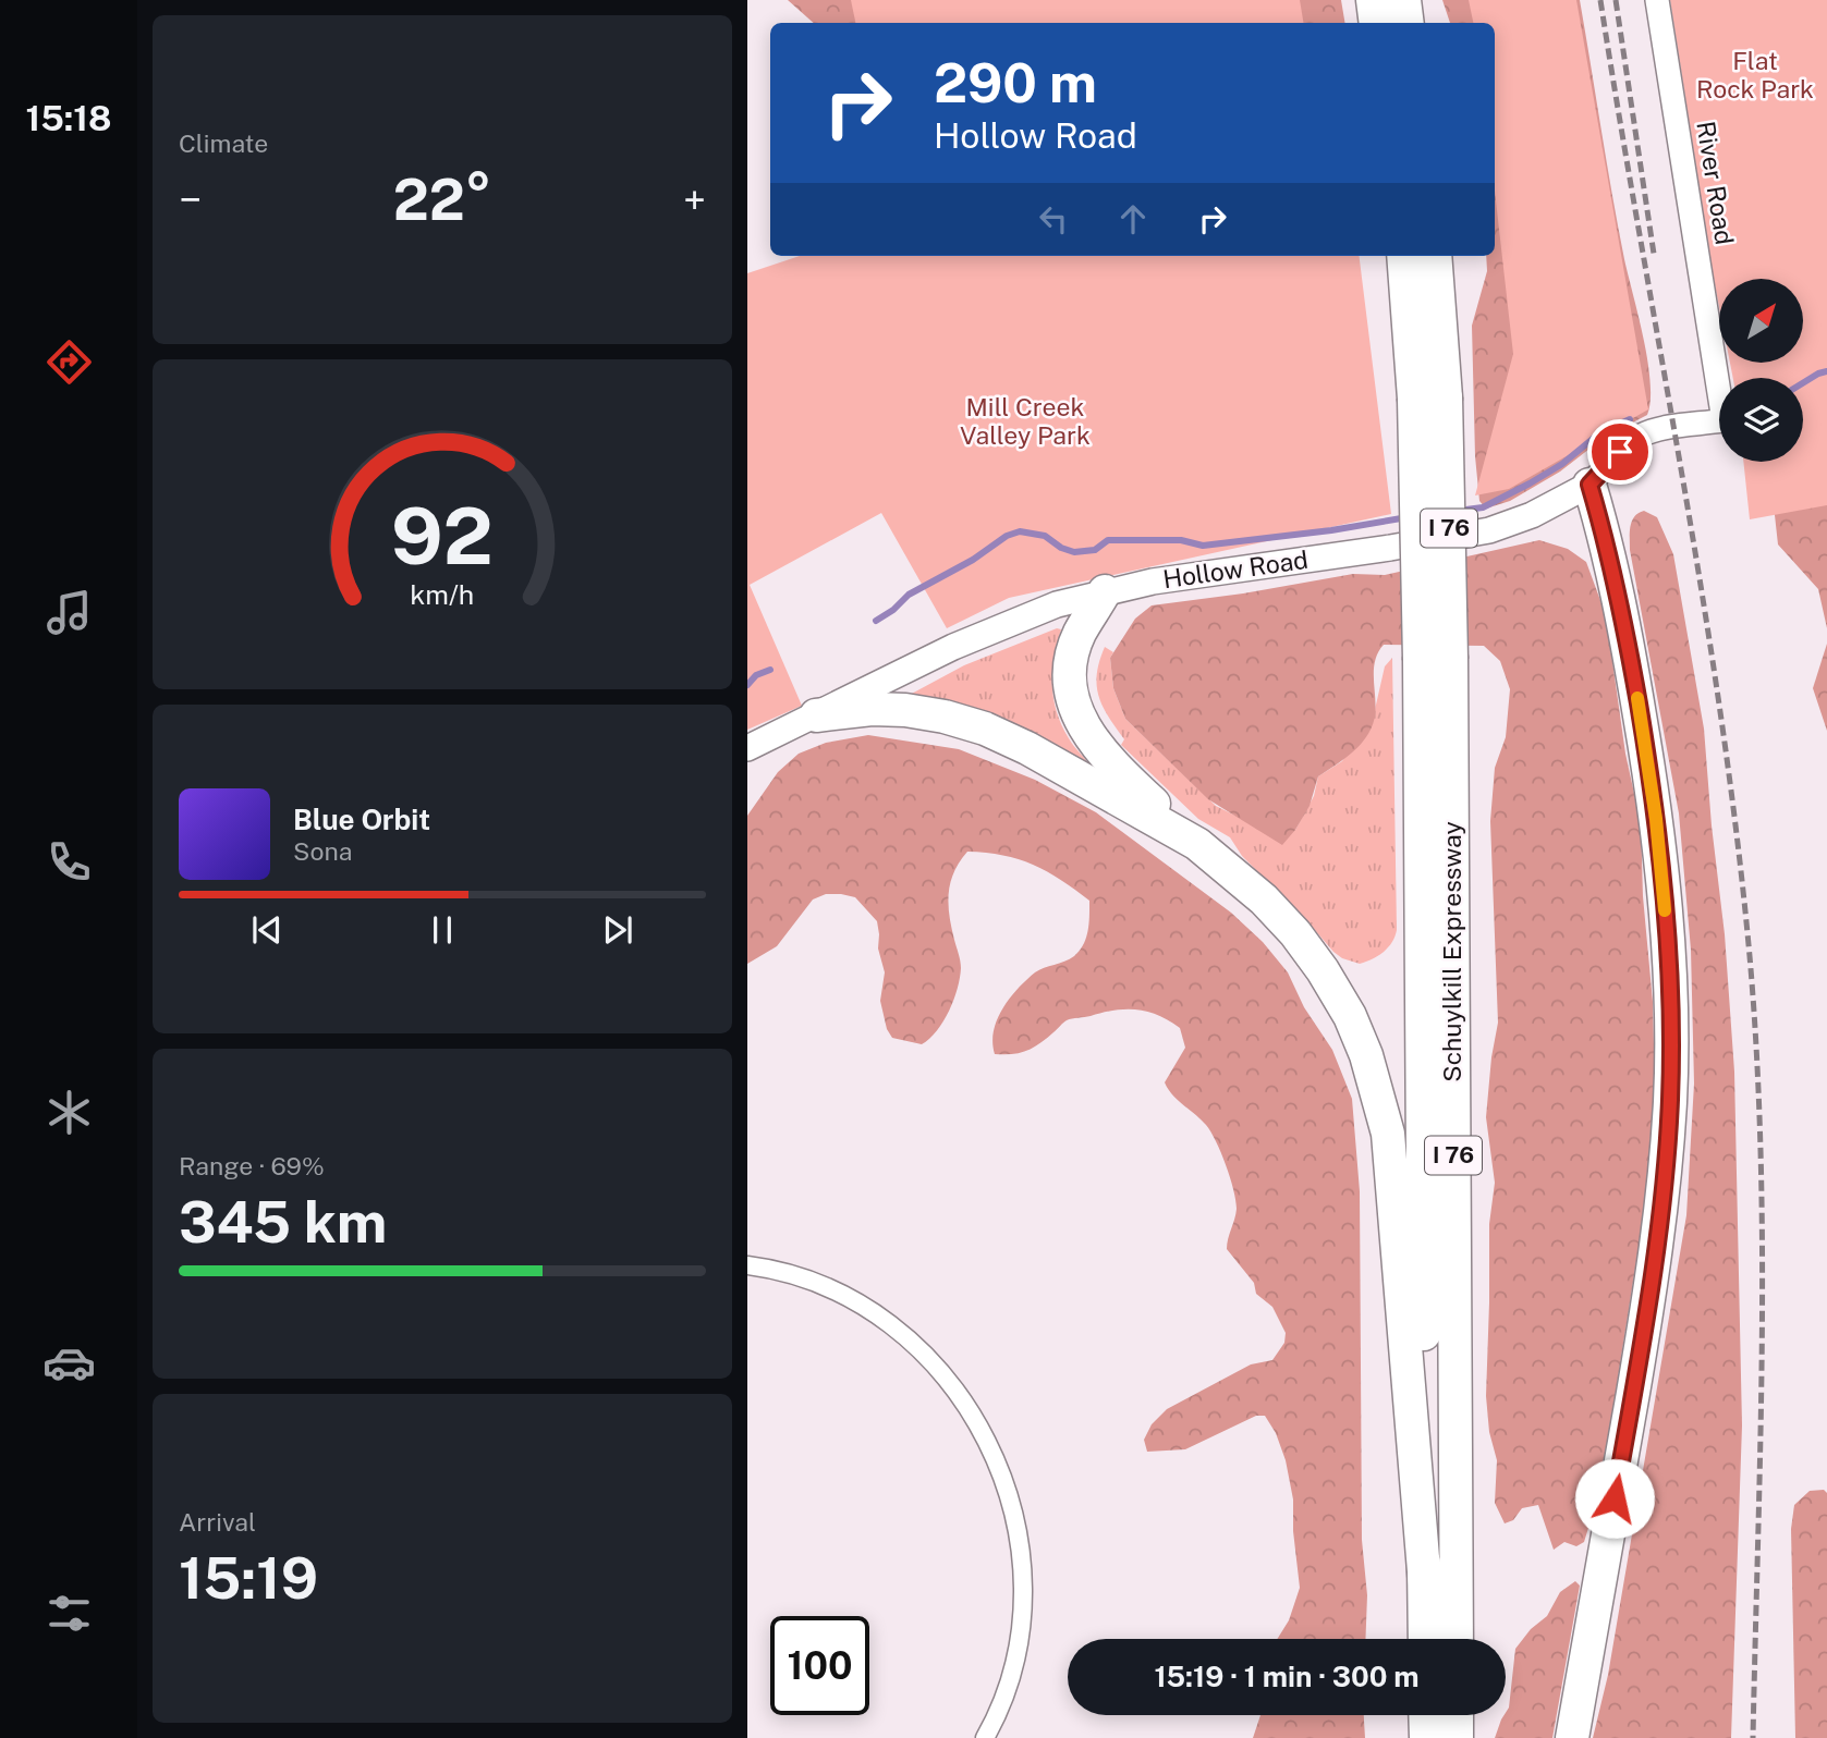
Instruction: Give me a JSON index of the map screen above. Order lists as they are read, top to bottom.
{
  "streets": {
    "highway": ["I 76", "Schuylkill Expressway"],
    "main road": ["Hollow Road"],
    "street": ["River Road"]
  },
  "parks": ["Flat Rock Park", "Mill Creek Valley Park"],
  "north": "top right",
  "page": {
    "tabs": "15:18",
    "tile": [
      "Climate",
      ["Range · 69%", "345 km"],
      ["Arrival", "15:19"]
    ],
    "turn": ["290 m", "Hollow Road"],
    "heat": ["−", "22°", "+"],
    "song": ["Blue Orbit", "Sona"],
    "limit": "100",
    "trip": "15:19 · 1 min · 300 m",
    "gauge": ["92", "km/h"]
  }
}
